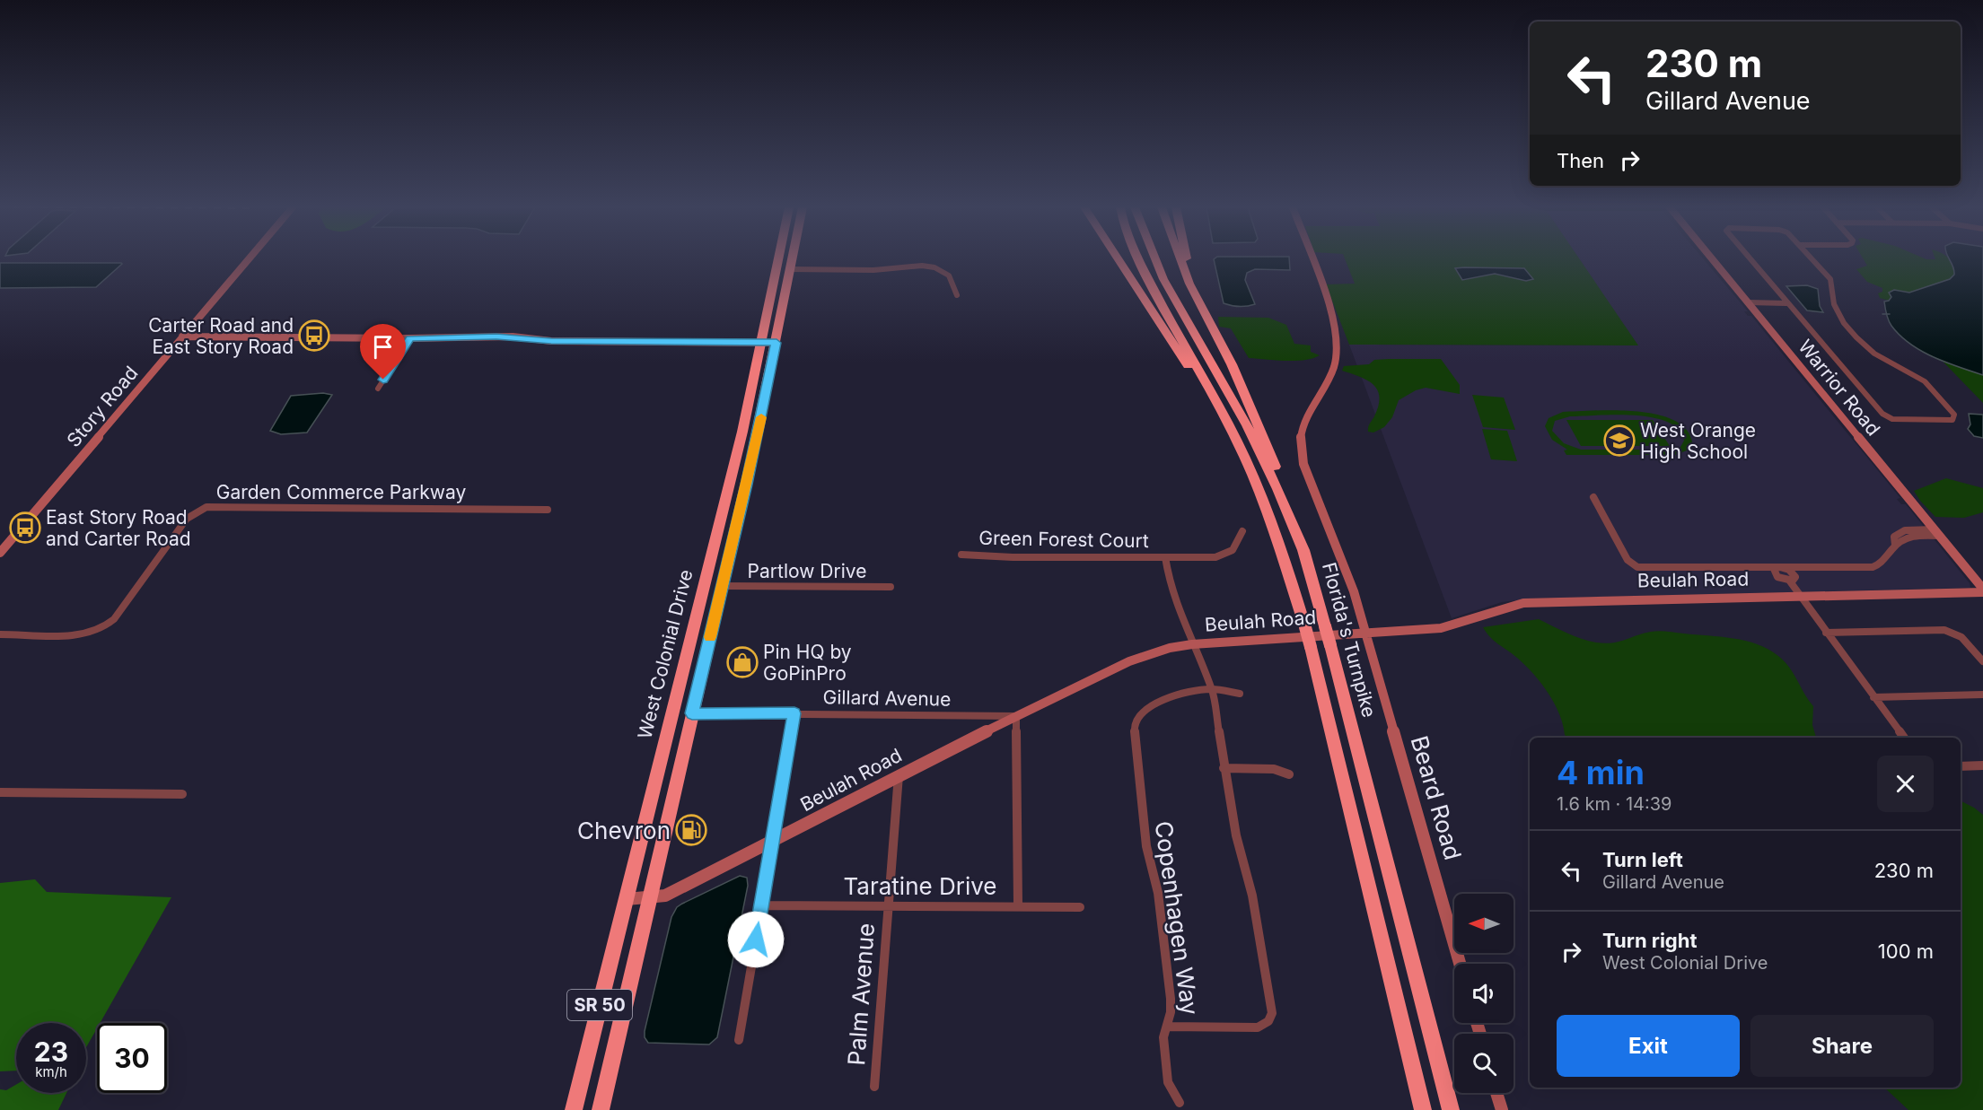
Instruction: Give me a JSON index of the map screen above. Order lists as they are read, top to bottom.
{
  "streets": {
    "highway": ["Florida's Turnpike", "West Colonial Drive", "SR 50"],
    "street": [
      "Warrior Road",
      "Story Road",
      "Garden Commerce Parkway",
      "Green Forest Court",
      "Partlow Drive",
      "Beulah Road",
      "Gillard Avenue",
      "Beard Road",
      "Taratine Drive",
      "Copenhagen Way",
      "Palm Avenue"
    ]
  },
  "crossings": [
    ["Warrior Road", "Beulah Road"],
    ["Green Forest Court", "Copenhagen Way"],
    ["Partlow Drive", "West Colonial Drive"],
    ["Beulah Road", "West Colonial Drive"],
    ["Beulah Road", "Gillard Avenue"],
    ["Beulah Road", "Beard Road"],
    ["Beulah Road", "Copenhagen Way"],
    ["Beulah Road", "Palm Avenue"],
    ["West Colonial Drive", "Gillard Avenue"],
    ["Taratine Drive", "Palm Avenue"]
  ],
  "places": {
    "bus stop": ["Carter Road and East Story Road", "East Story Road and Carter Road"],
    "school or university": ["West Orange High School"],
    "shop": ["Pin HQ by GoPinPro"],
    "fuel station": ["Chevron"]
  },
  "north": "left",
  "page": {
    "turn": ["230 m", "Gillard Avenue"],
    "then": "Then",
    "heading": ["4 min", "1.6 km · 14:39"],
    "list": [
      {
        "name": "Turn left",
        "note": "Gillard Avenue",
        "value": "230 m"
      },
      {
        "name": "Turn right",
        "note": "West Colonial Drive",
        "value": "100 m"
      }
    ],
    "buttons": ["Exit", "Share"],
    "speed": "23 km/h",
    "limit": "30"
  }
}
